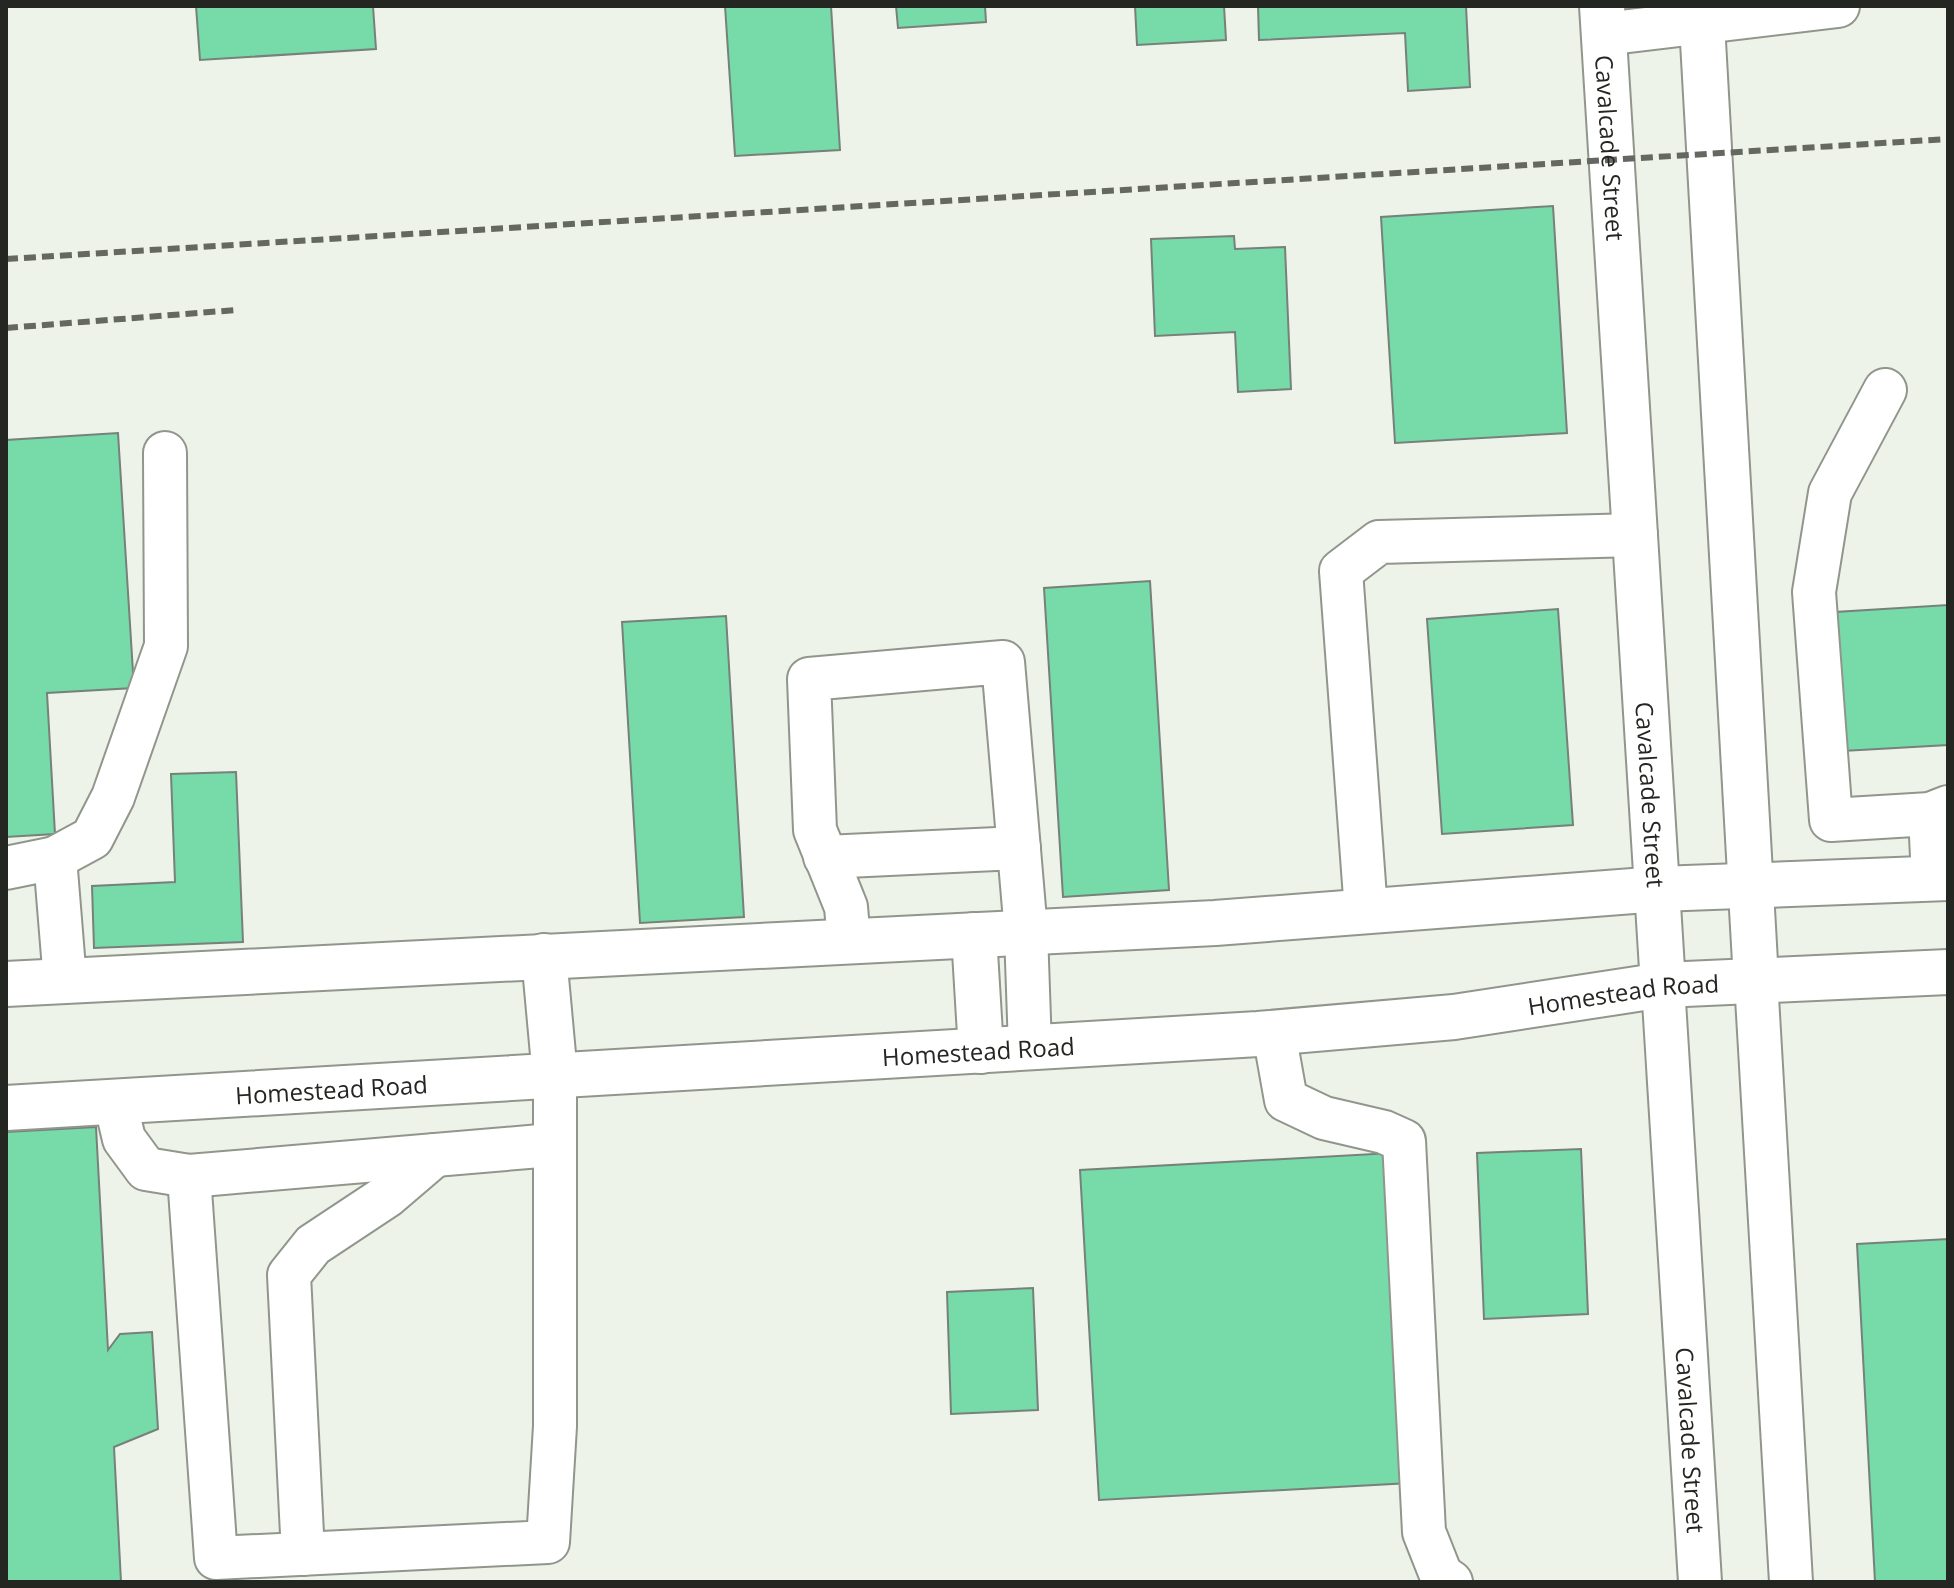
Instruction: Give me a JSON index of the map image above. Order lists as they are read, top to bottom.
{
  "streets": {
    "main road": ["Cavalcade Street", "Homestead Road"]
  },
  "crossings": [
    ["Cavalcade Street", "Homestead Road"]
  ]
}
